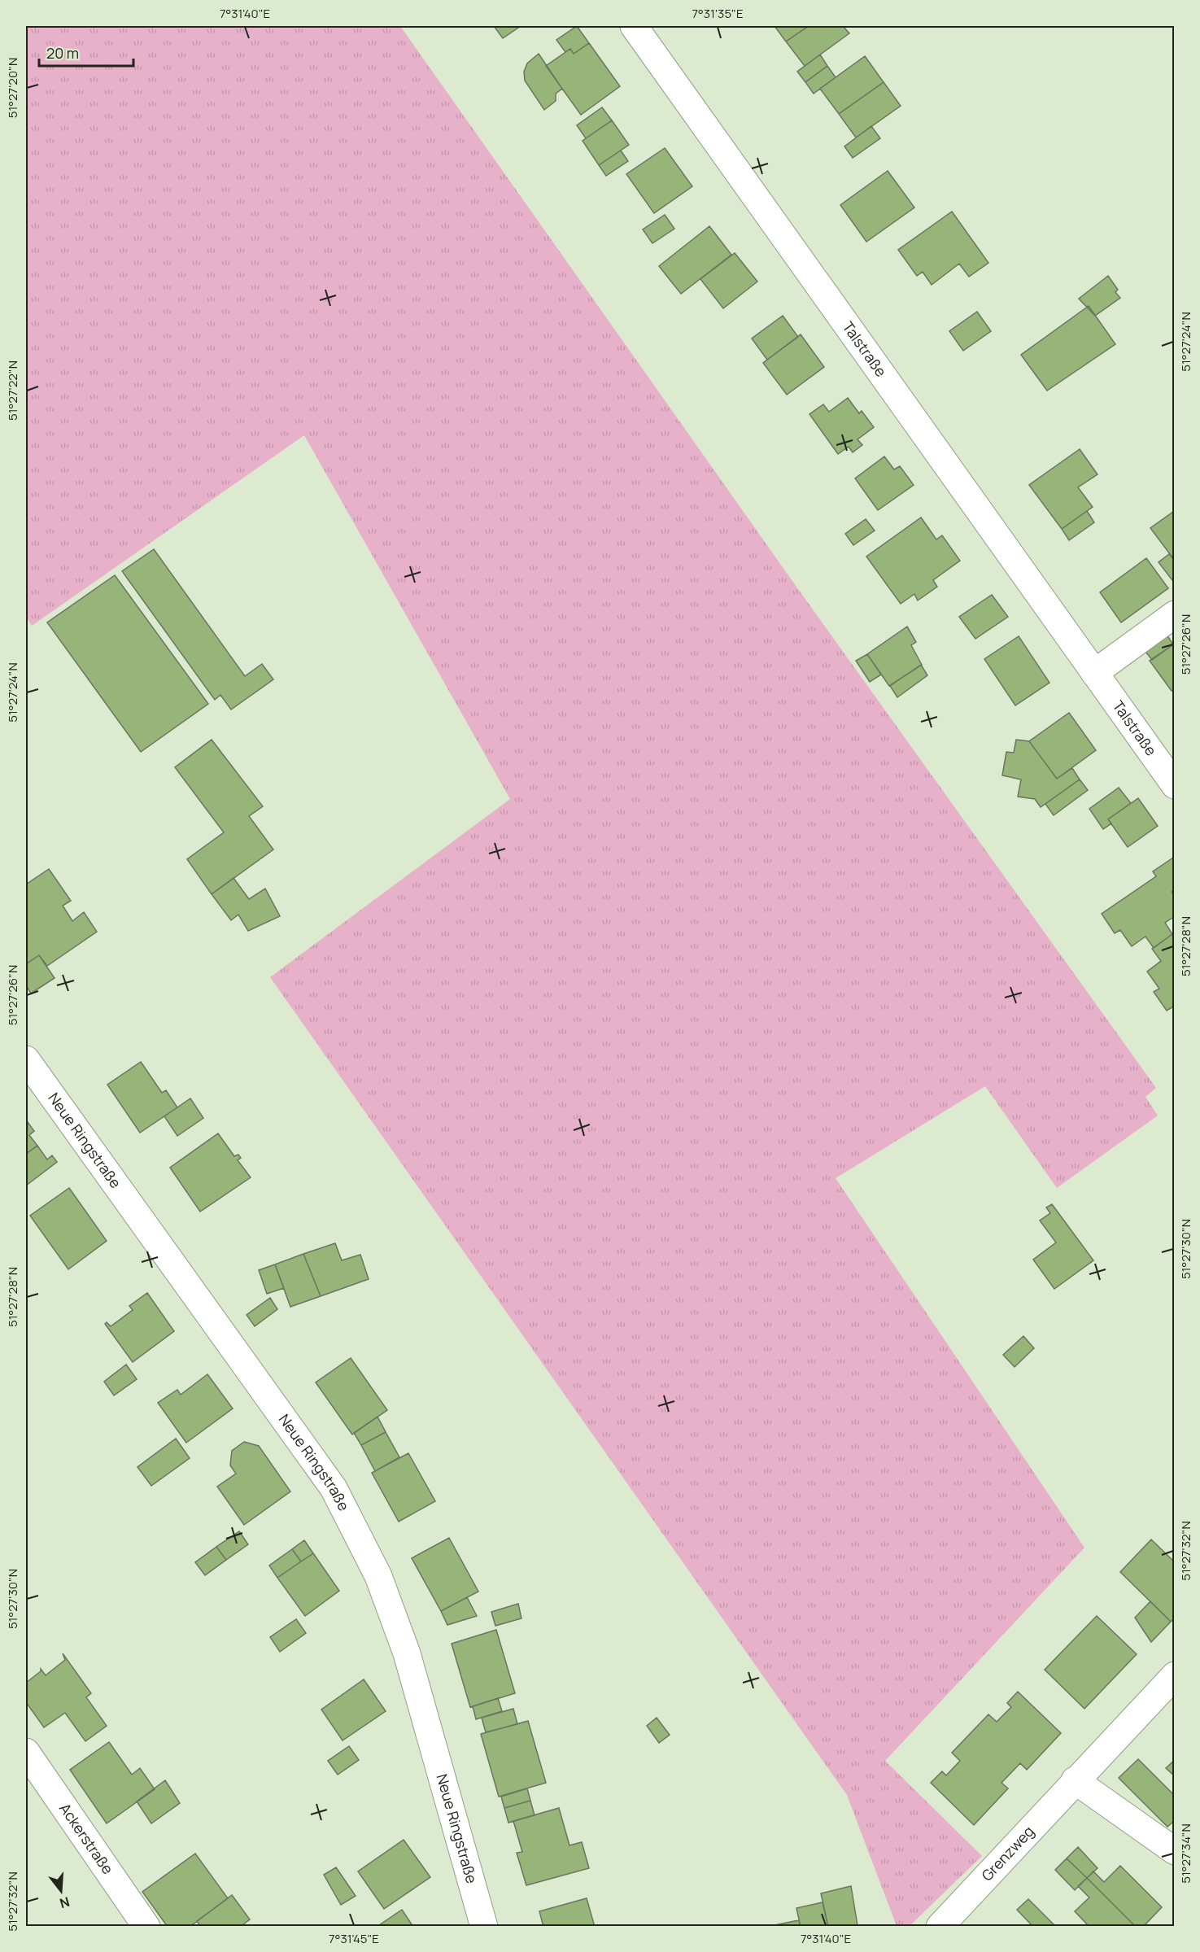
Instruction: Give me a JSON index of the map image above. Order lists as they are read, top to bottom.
{
  "streets": {
    "street": [
      "Talstraße",
      "Neue Ringstraße",
      "Ackerstraße",
      "Grenzweg"
    ]
  },
  "scale_bar": "20 m",
  "north": "bottom",
  "coordinates": [
    "7°31'40\"E",
    "7°31'35\"E",
    "51°27'20\"N",
    "51°27'24\"N",
    "51°27'22\"N",
    "51°27'26\"N",
    "51°27'28\"N",
    "51°27'30\"N",
    "51°27'32\"N",
    "51°27'34\"N",
    "7°31'45\"E"
  ]
}
